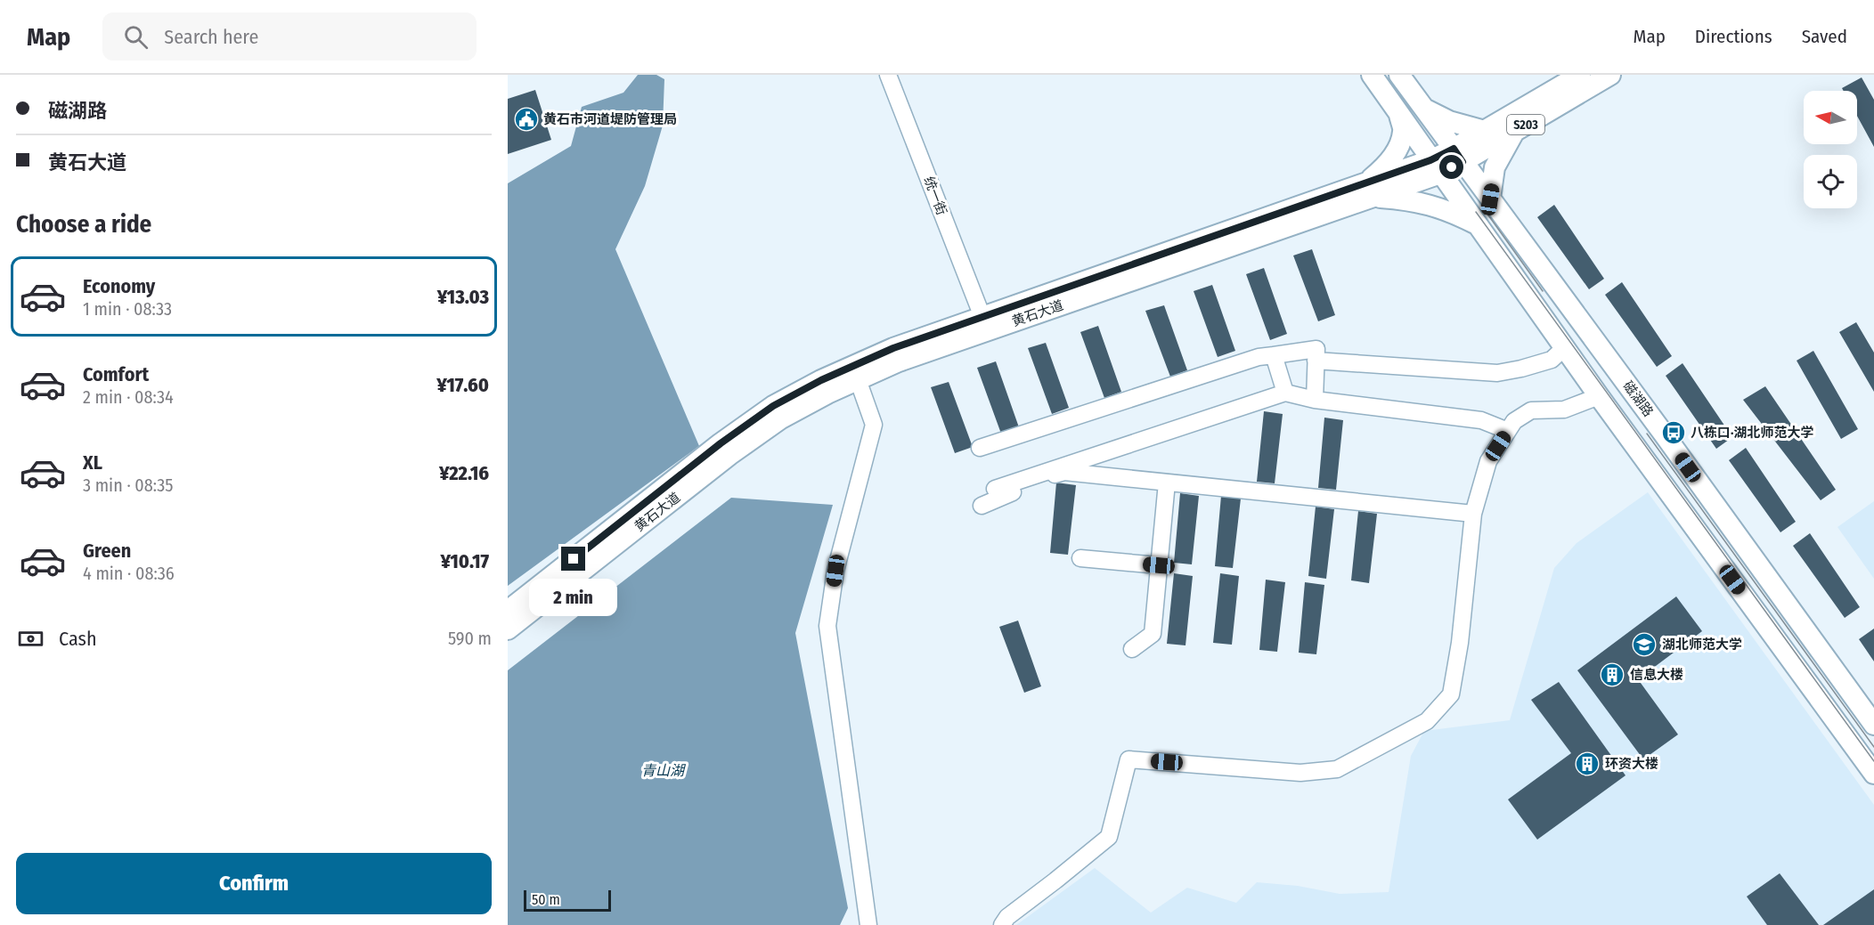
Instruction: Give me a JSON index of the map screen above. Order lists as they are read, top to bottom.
{
  "streets": {
    "main road": ["S203", "黄石大道", "磁湖路"],
    "street": ["统一街"]
  },
  "crossings": [
    ["统一街", "黄石大道"],
    ["黄石大道", "磁湖路"]
  ],
  "water": ["青山湖"],
  "places": {
    "public building": ["黄石市河道堤防管理局"],
    "bus stop": ["八栋口·湖北师范大学"],
    "school or university": ["湖北师范大学"],
    "building": ["信息大楼", "环资大楼"]
  },
  "scale_bar": "50 m",
  "north": "left",
  "page": {
    "header": "Map",
    "search": "Search here",
    "nav": ["Map", "Directions", "Saved"],
    "banner": ["磁湖路", "黄石大道"],
    "heading": "Choose a ride",
    "list": [
      {
        "name": "Economy",
        "note": "1 min · 08:33",
        "value": "¥13.03"
      },
      {
        "name": "Comfort",
        "note": "2 min · 08:34",
        "value": "¥17.60"
      },
      {
        "name": "XL",
        "note": "3 min · 08:35",
        "value": "¥22.16"
      },
      {
        "name": "Green",
        "note": "4 min · 08:36",
        "value": "¥10.17"
      }
    ],
    "bubble": "2 min",
    "pay": ["Cash", "590 m"],
    "buttons": "Confirm",
    "scale": "50 m"
  }
}
